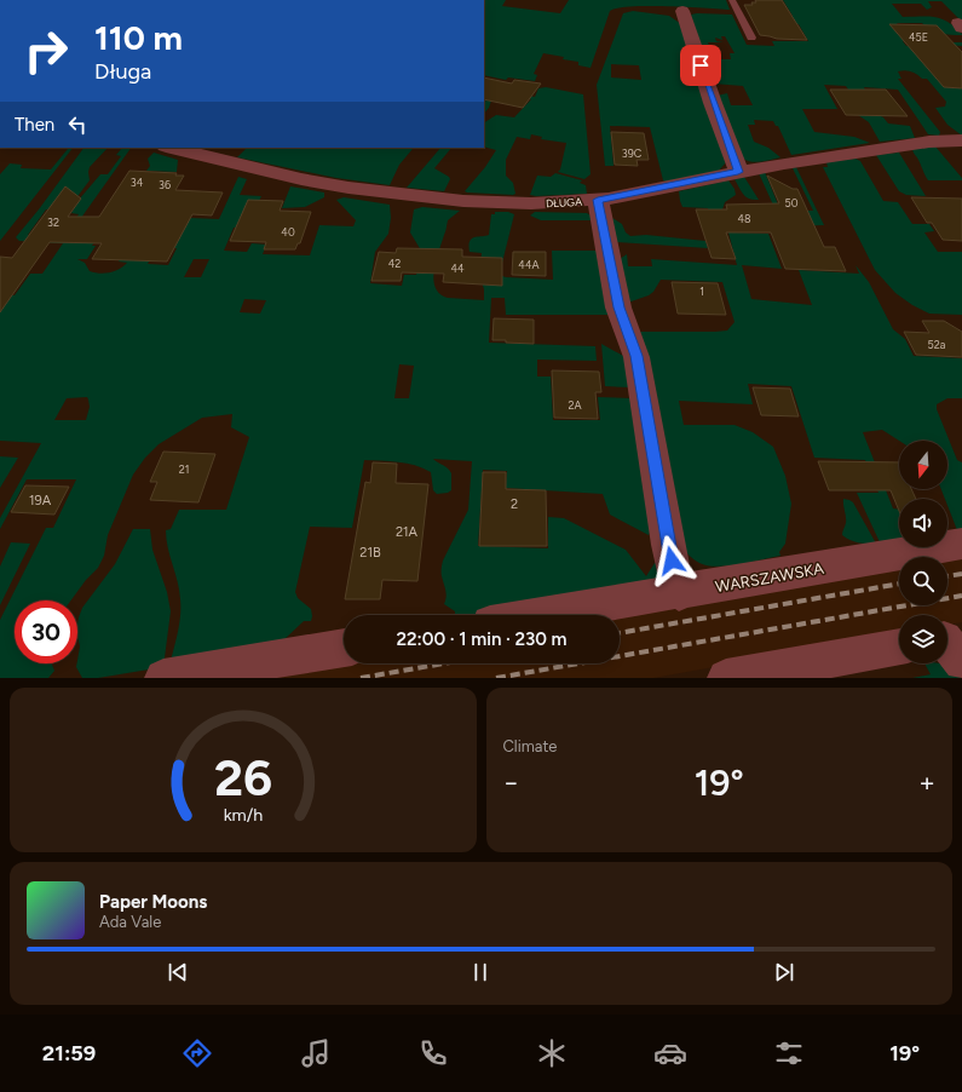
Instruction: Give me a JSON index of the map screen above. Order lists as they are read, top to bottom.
{
  "streets": {
    "street": ["DŁUGA", "WARSZAWSKA"]
  },
  "house_numbers": [
    "45E",
    "39C",
    "34",
    "36",
    "50",
    "48",
    "32",
    "40",
    "42",
    "44A",
    "44",
    "1",
    "52a",
    "2A",
    "21",
    "19A",
    "2",
    "21A",
    "21B"
  ],
  "north": "bottom",
  "page": {
    "turn": ["110 m", "Długa"],
    "then": "Then",
    "limit": "30",
    "trip": "22:00 · 1 min · 230 m",
    "tile": "Climate",
    "heat": ["−", "19°", "+"],
    "song": ["Paper Moons", "Ada Vale"],
    "tabs": ["21:59", "19°"],
    "gauge": ["26", "km/h"]
  }
}
